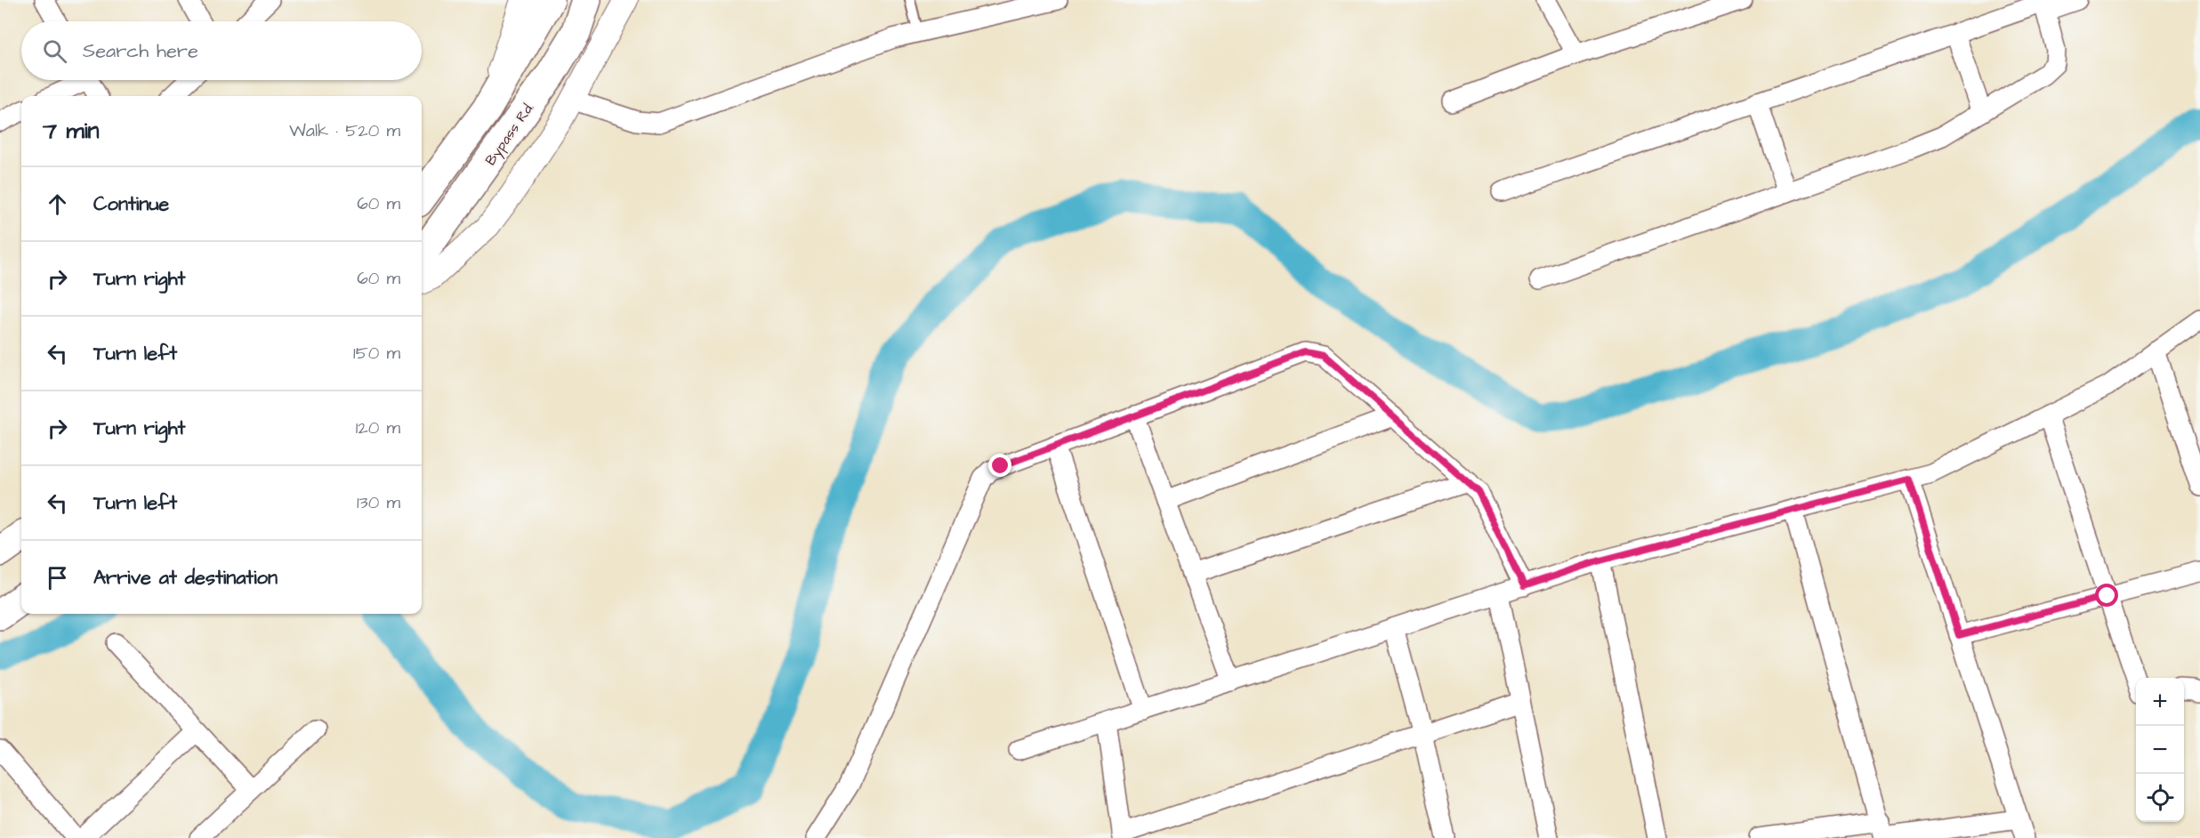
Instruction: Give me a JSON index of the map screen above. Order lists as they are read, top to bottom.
{
  "streets": {
    "highway": ["Bypass Rd."]
  },
  "page": {
    "search": "Search here",
    "heading": ["7 min", "Walk · 520 m"],
    "list": [
      ["Continue", "60 m"],
      ["Turn right", "60 m"],
      ["Turn left", "150 m"],
      ["Turn right", "120 m"],
      ["Turn left", "130 m"],
      "Arrive at destination"
    ],
    "map_buttons": ["+", "−"]
  }
}
